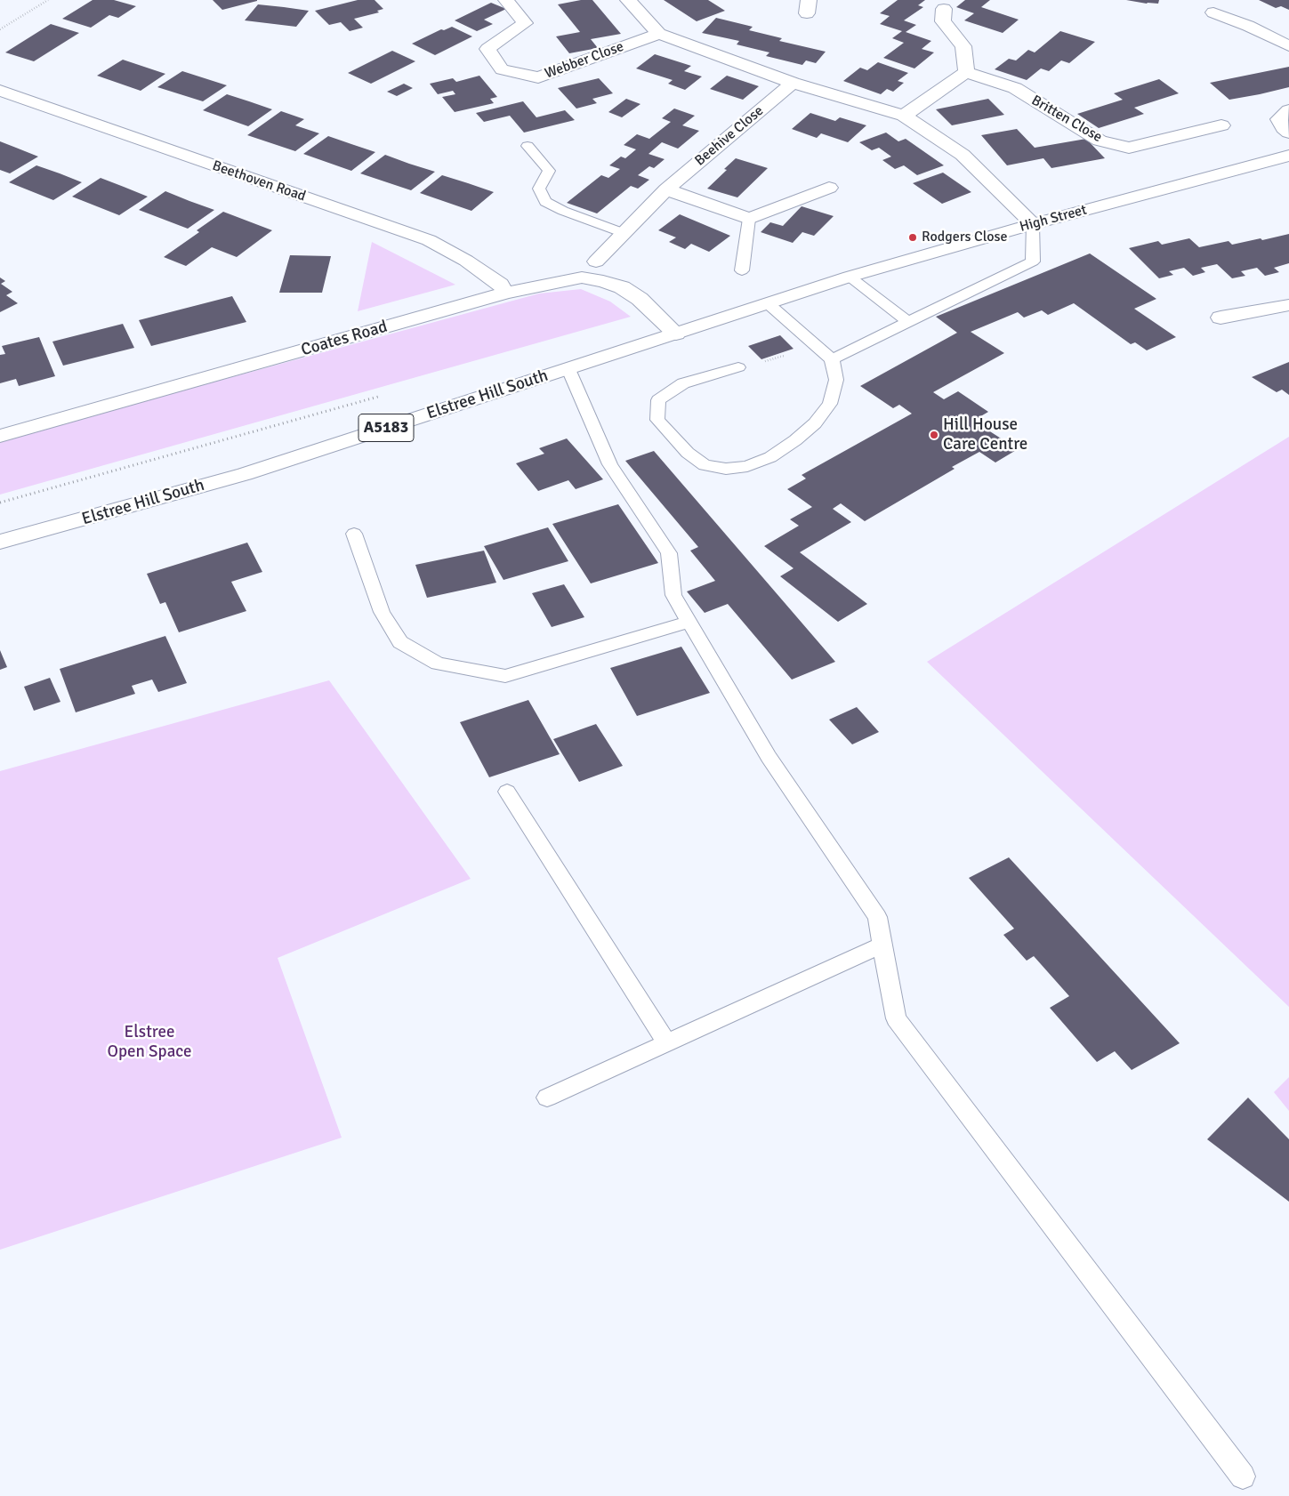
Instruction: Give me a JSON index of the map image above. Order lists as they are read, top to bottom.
{
  "streets": {
    "street": [
      "Webber Close",
      "Britten Close",
      "Beehive Close",
      "Beethoven Road",
      "High Street",
      "Coates Road",
      "Elstree Hill South",
      "A5183"
    ]
  },
  "crossings": [
    ["Beethoven Road", "Coates Road"],
    ["High Street", "Elstree Hill South"],
    ["Coates Road", "Elstree Hill South"]
  ],
  "parks": ["Elstree Open Space"],
  "places": ["Rodgers Close", "Hill House Care Centre"]
}
